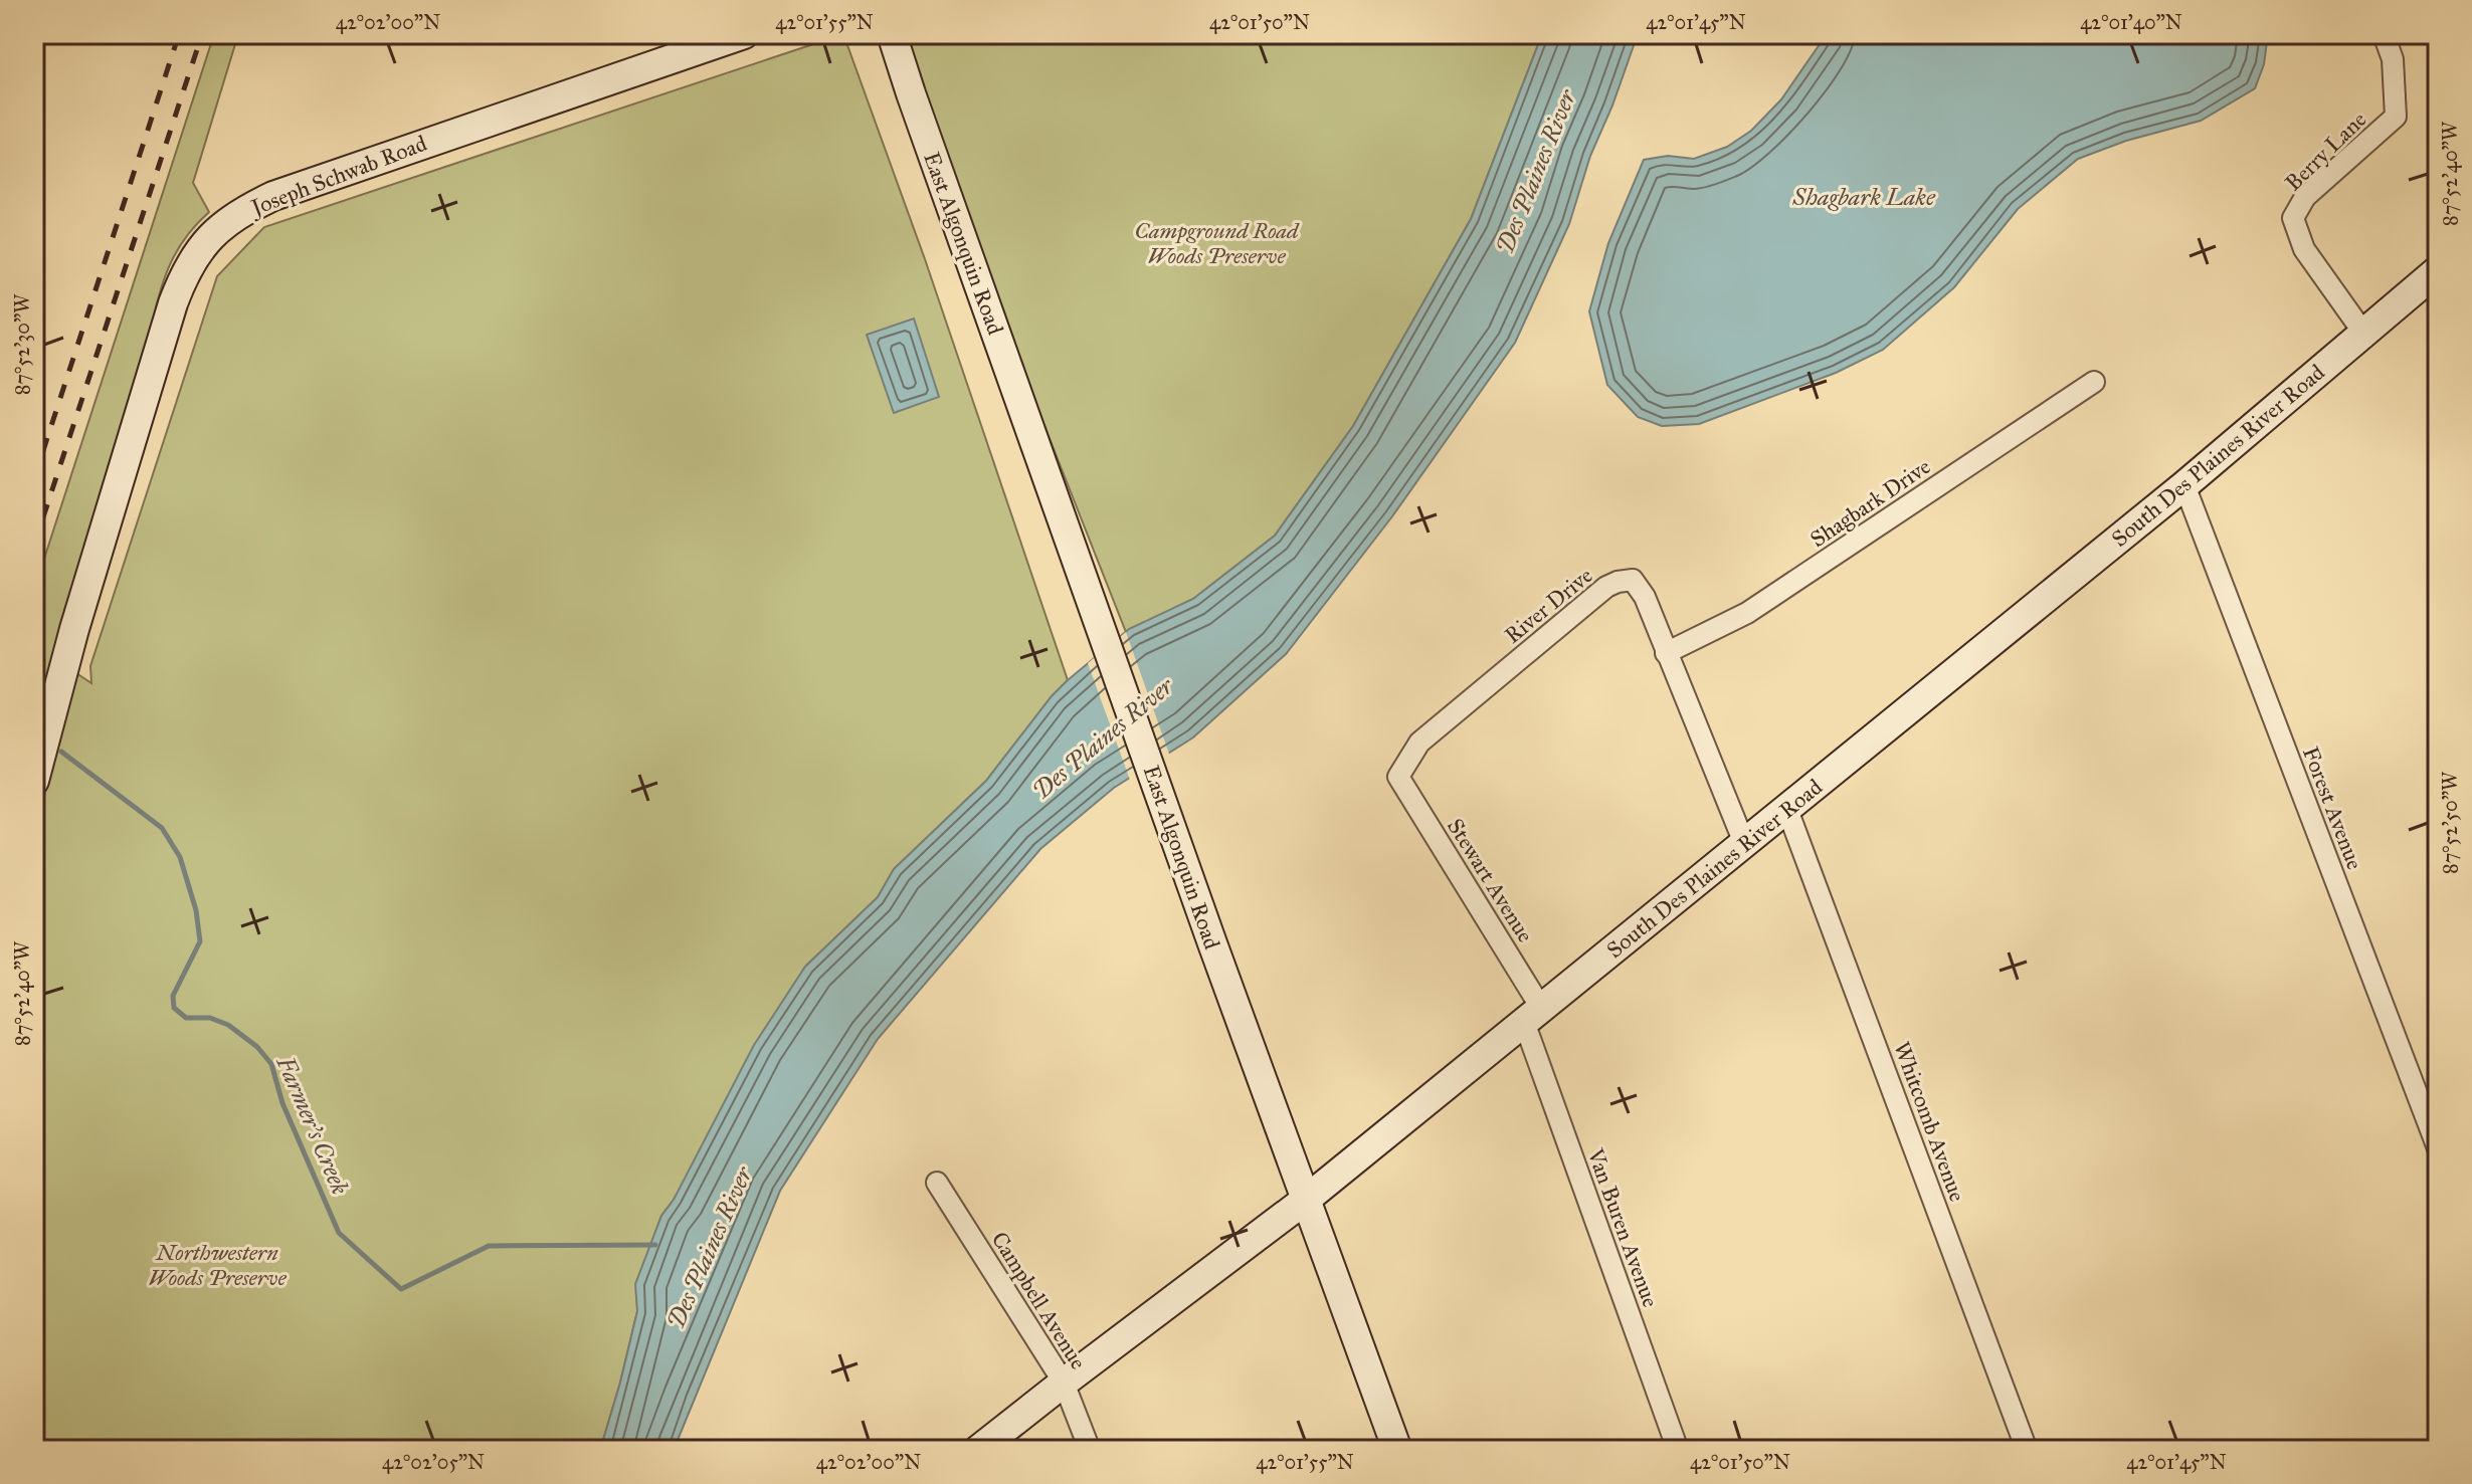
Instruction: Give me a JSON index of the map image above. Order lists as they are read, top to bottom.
{
  "streets": {
    "main road": ["Joseph Schwab Road", "East Algonquin Road", "South Des Plaines River Road"],
    "street": [
      "Berry Lane",
      "Shagbark Drive",
      "River Drive",
      "Forest Avenue",
      "Stewart Avenue",
      "Whitcomb Avenue",
      "Van Buren Avenue",
      "Campbell Avenue"
    ]
  },
  "crossings": [
    ["Berry Lane", "South Des Plaines River Road"],
    ["East Algonquin Road", "South Des Plaines River Road"],
    ["South Des Plaines River Road", "River Drive"],
    ["South Des Plaines River Road", "Forest Avenue"],
    ["South Des Plaines River Road", "Stewart Avenue"],
    ["South Des Plaines River Road", "Whitcomb Avenue"],
    ["South Des Plaines River Road", "Van Buren Avenue"],
    ["South Des Plaines River Road", "Campbell Avenue"],
    ["Shagbark Drive", "River Drive"],
    ["River Drive", "Stewart Avenue"],
    ["Stewart Avenue", "Van Buren Avenue"]
  ],
  "water": ["Des Plaines River", "Shagbark Lake", "Farmer's Creek"],
  "parks": ["Campground Road Woods Preserve", "Northwestern Woods Preserve"],
  "coordinates": [
    "42°02'00\"N",
    "42°01'55\"N",
    "42°01'50\"N",
    "42°01'45\"N",
    "42°01'40\"N",
    "87°52'40\"W",
    "87°52'30\"W",
    "87°52'50\"W",
    "42°02'05\"N"
  ]
}
